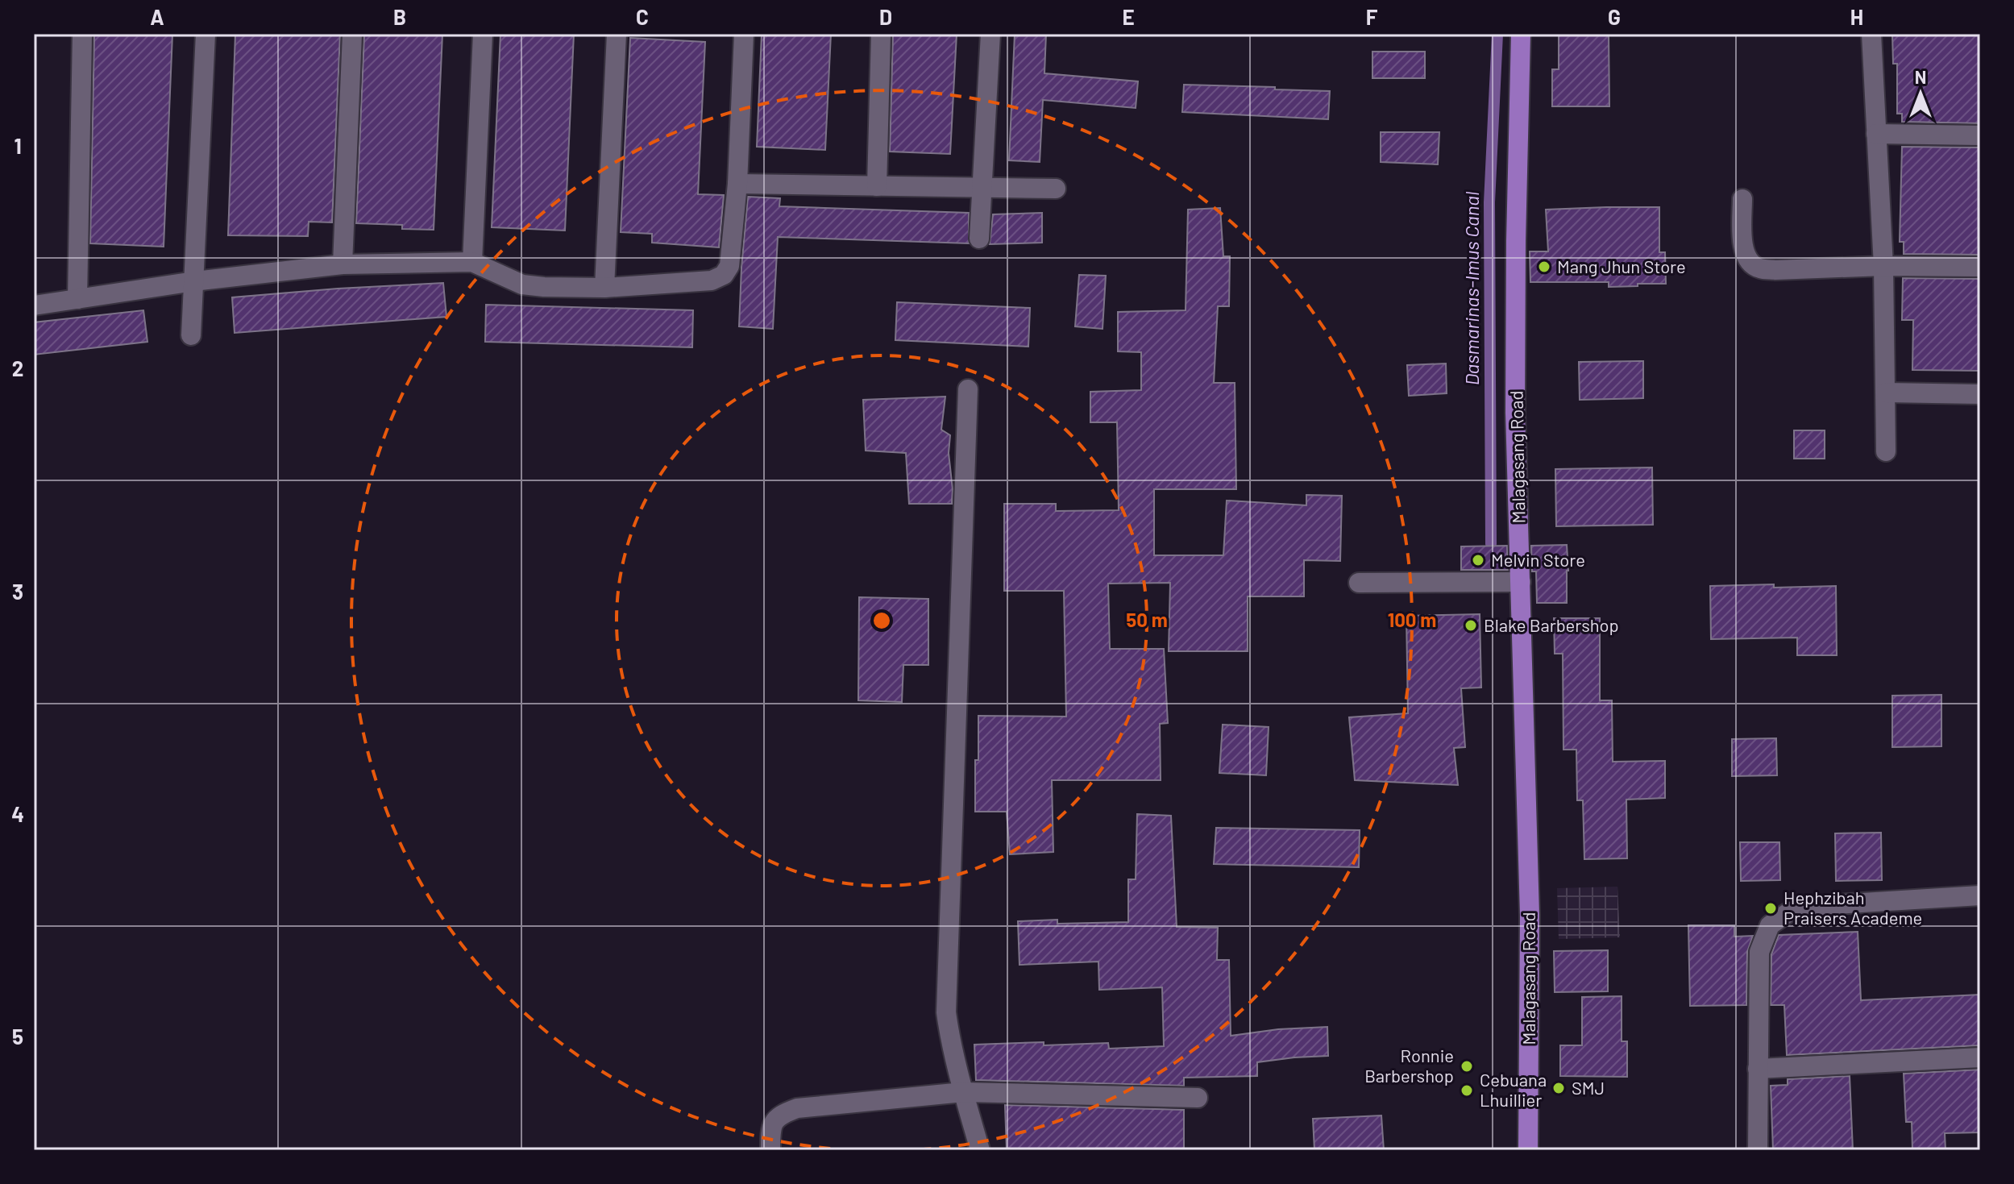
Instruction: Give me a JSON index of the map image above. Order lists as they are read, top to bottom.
{
  "streets": {
    "main road": ["Malagasang Road"]
  },
  "water": ["Dasmarinas-Imus Canal"],
  "places": [
    "Mang Jhun Store",
    "Melvin Store",
    "Blake Barbershop",
    "Hephzibah Praisers Academe",
    "Ronnie Barbershop",
    "SMJ",
    "Cebuana Lhuillier"
  ],
  "north": "top",
  "grid": {
    "columns": [
      "A",
      "B",
      "C",
      "D",
      "E",
      "F",
      "G",
      "H"
    ],
    "rows": [
      "1",
      "2",
      "3",
      "4",
      "5"
    ]
  },
  "rings": ["50 m", "100 m"]
}
